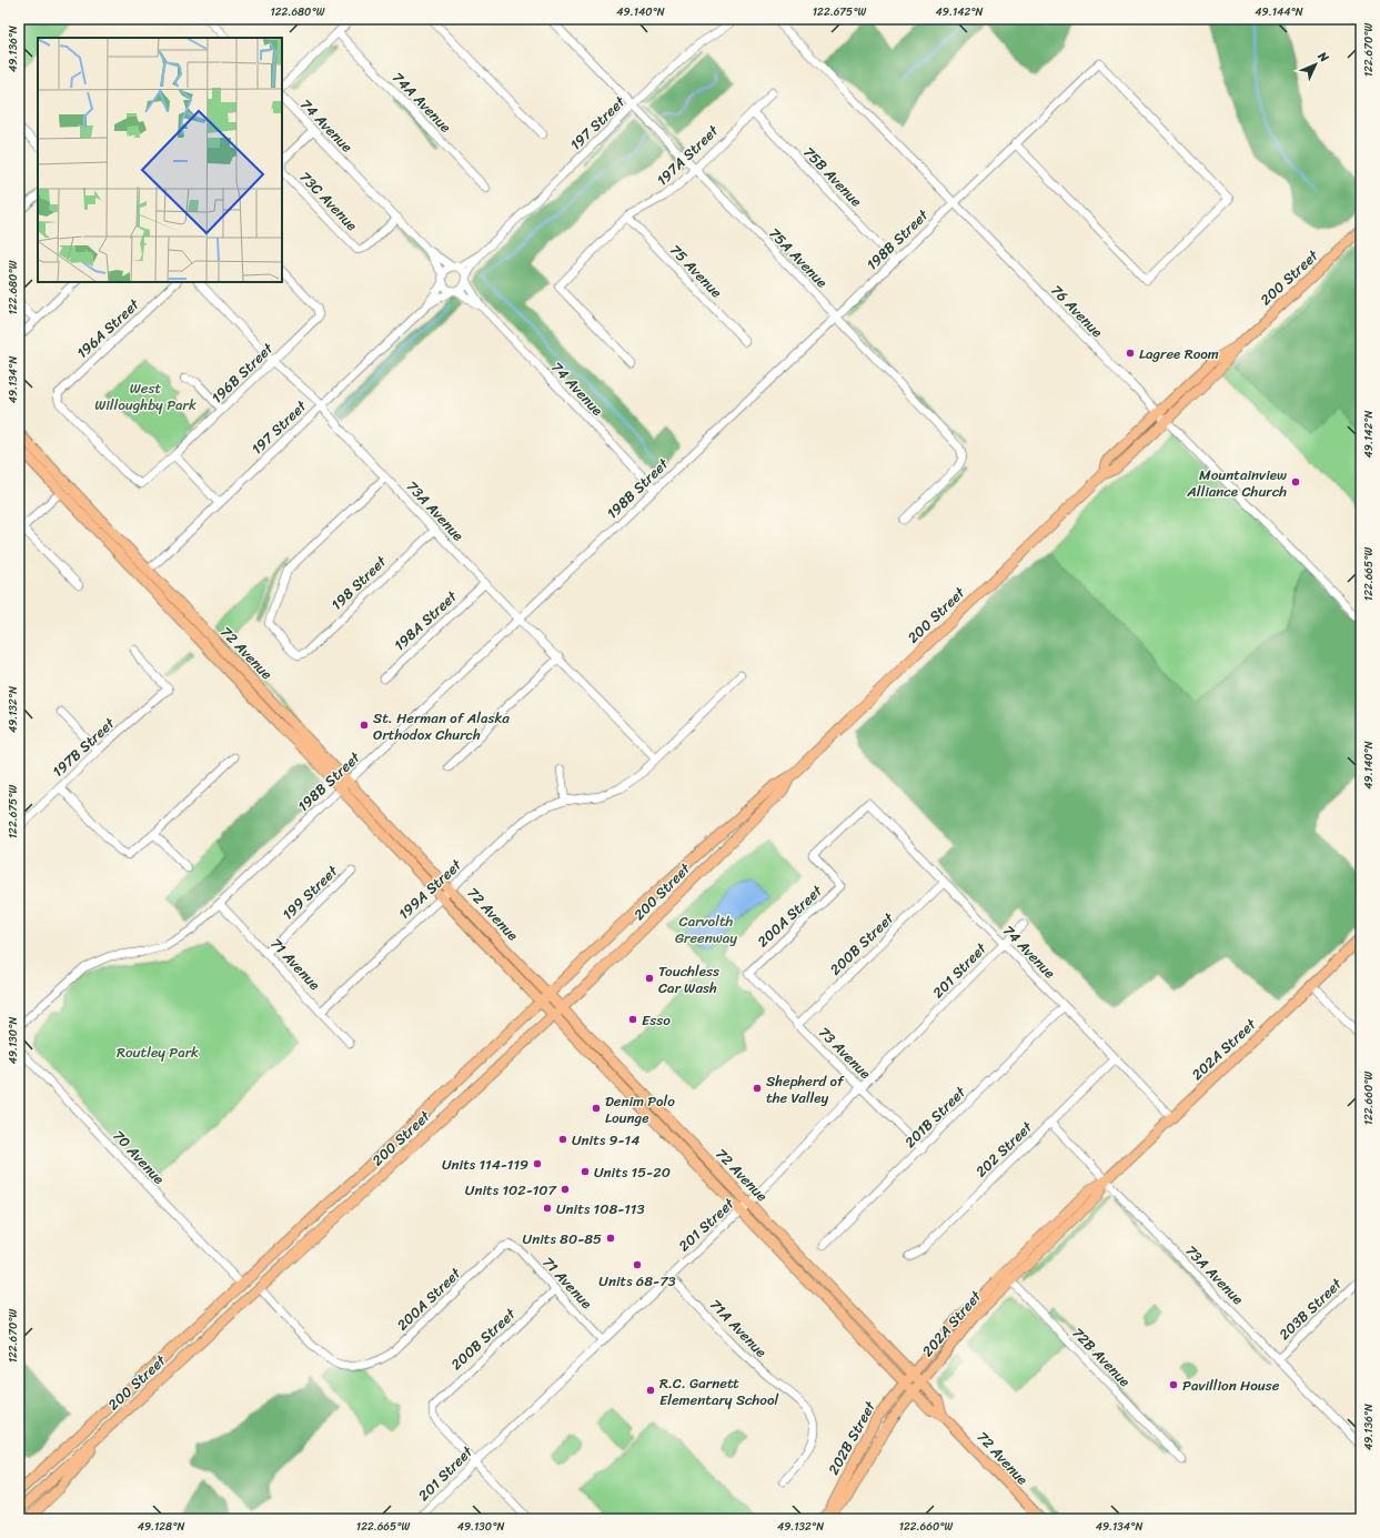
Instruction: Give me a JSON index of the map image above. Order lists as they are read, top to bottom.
{
  "streets": {
    "main road": [
      "200 Street",
      "72 Avenue",
      "202A Street",
      "202B Street"
    ],
    "street": [
      "74A Avenue",
      "197 Street",
      "74 Avenue",
      "197A Street",
      "75B Avenue",
      "73C Avenue",
      "198B Street",
      "75A Avenue",
      "75 Avenue",
      "76 Avenue",
      "196A Street",
      "196B Street",
      "73A Avenue",
      "198 Street",
      "198A Street",
      "197B Street",
      "199A Street",
      "199 Street",
      "200A Street",
      "200B Street",
      "71 Avenue",
      "201 Street",
      "73 Avenue",
      "201B Street",
      "202 Street",
      "70 Avenue",
      "203B Street",
      "71A Avenue",
      "72B Avenue"
    ]
  },
  "crossings": [
    ["197 Street", "74 Avenue"],
    ["197 Street", "75A Avenue"],
    ["197 Street", "73A Avenue"],
    ["197 Street", "72 Avenue"],
    ["74 Avenue", "73C Avenue"],
    ["74 Avenue", "198B Street"],
    ["74 Avenue", "200A Street"],
    ["74 Avenue", "200B Street"],
    ["74 Avenue", "201 Street"],
    ["74 Avenue", "202A Street"],
    ["74 Avenue", "201B Street"],
    ["74 Avenue", "202 Street"],
    ["197A Street", "75B Avenue"],
    ["197A Street", "75A Avenue"],
    ["197A Street", "75 Avenue"],
    ["75B Avenue", "198B Street"],
    ["198B Street", "75A Avenue"],
    ["198B Street", "76 Avenue"],
    ["198B Street", "73A Avenue"],
    ["198B Street", "72 Avenue"],
    ["198B Street", "71 Avenue"],
    ["200 Street", "76 Avenue"],
    ["200 Street", "72 Avenue"],
    ["200 Street", "200A Street"],
    ["200 Street", "70 Avenue"],
    ["196A Street", "196B Street"],
    ["196B Street", "73A Avenue"],
    ["73A Avenue", "198 Street"],
    ["73A Avenue", "198A Street"],
    ["73A Avenue", "199A Street"],
    ["73A Avenue", "202A Street"],
    ["73A Avenue", "202 Street"],
    ["73A Avenue", "203B Street"],
    ["72 Avenue", "199A Street"],
    ["72 Avenue", "201 Street"],
    ["72 Avenue", "202A Street"],
    ["72 Avenue", "202B Street"],
    ["199A Street", "71 Avenue"],
    ["199 Street", "71 Avenue"],
    ["200A Street", "71 Avenue"],
    ["200A Street", "73 Avenue"],
    ["200B Street", "71 Avenue"],
    ["200B Street", "201 Street"],
    ["200B Street", "73 Avenue"],
    ["71 Avenue", "201 Street"],
    ["201 Street", "73 Avenue"],
    ["201 Street", "71A Avenue"],
    ["202A Street", "72B Avenue"],
    ["202A Street", "202B Street"],
    ["73 Avenue", "201B Street"]
  ],
  "parks": ["West Willoughby Park", "Carvolth Greenway", "Routley Park"],
  "places": [
    "Lagree Room",
    "Mountainview Alliance Church",
    "St. Herman of Alaska Orthodox Church",
    "Touchless Car Wash",
    "Esso",
    "Shepherd of the Valley",
    "Denim Polo Lounge",
    "Units 9-14",
    "Units 114-119",
    "Units 15-20",
    "Units 102-107",
    "Units 108-113",
    "Units 80-85",
    "Units 68-73",
    "Pavillion House",
    "R.C. Garnett Elementary School"
  ],
  "north": "top right",
  "coordinates": [
    "122.680°W",
    "49.140°N",
    "122.675°W",
    "49.142°N",
    "49.144°N",
    "49.136°N",
    "122.670°W",
    "49.134°N",
    "122.665°W",
    "49.132°N",
    "49.130°N",
    "122.660°W",
    "49.128°N"
  ]
}
